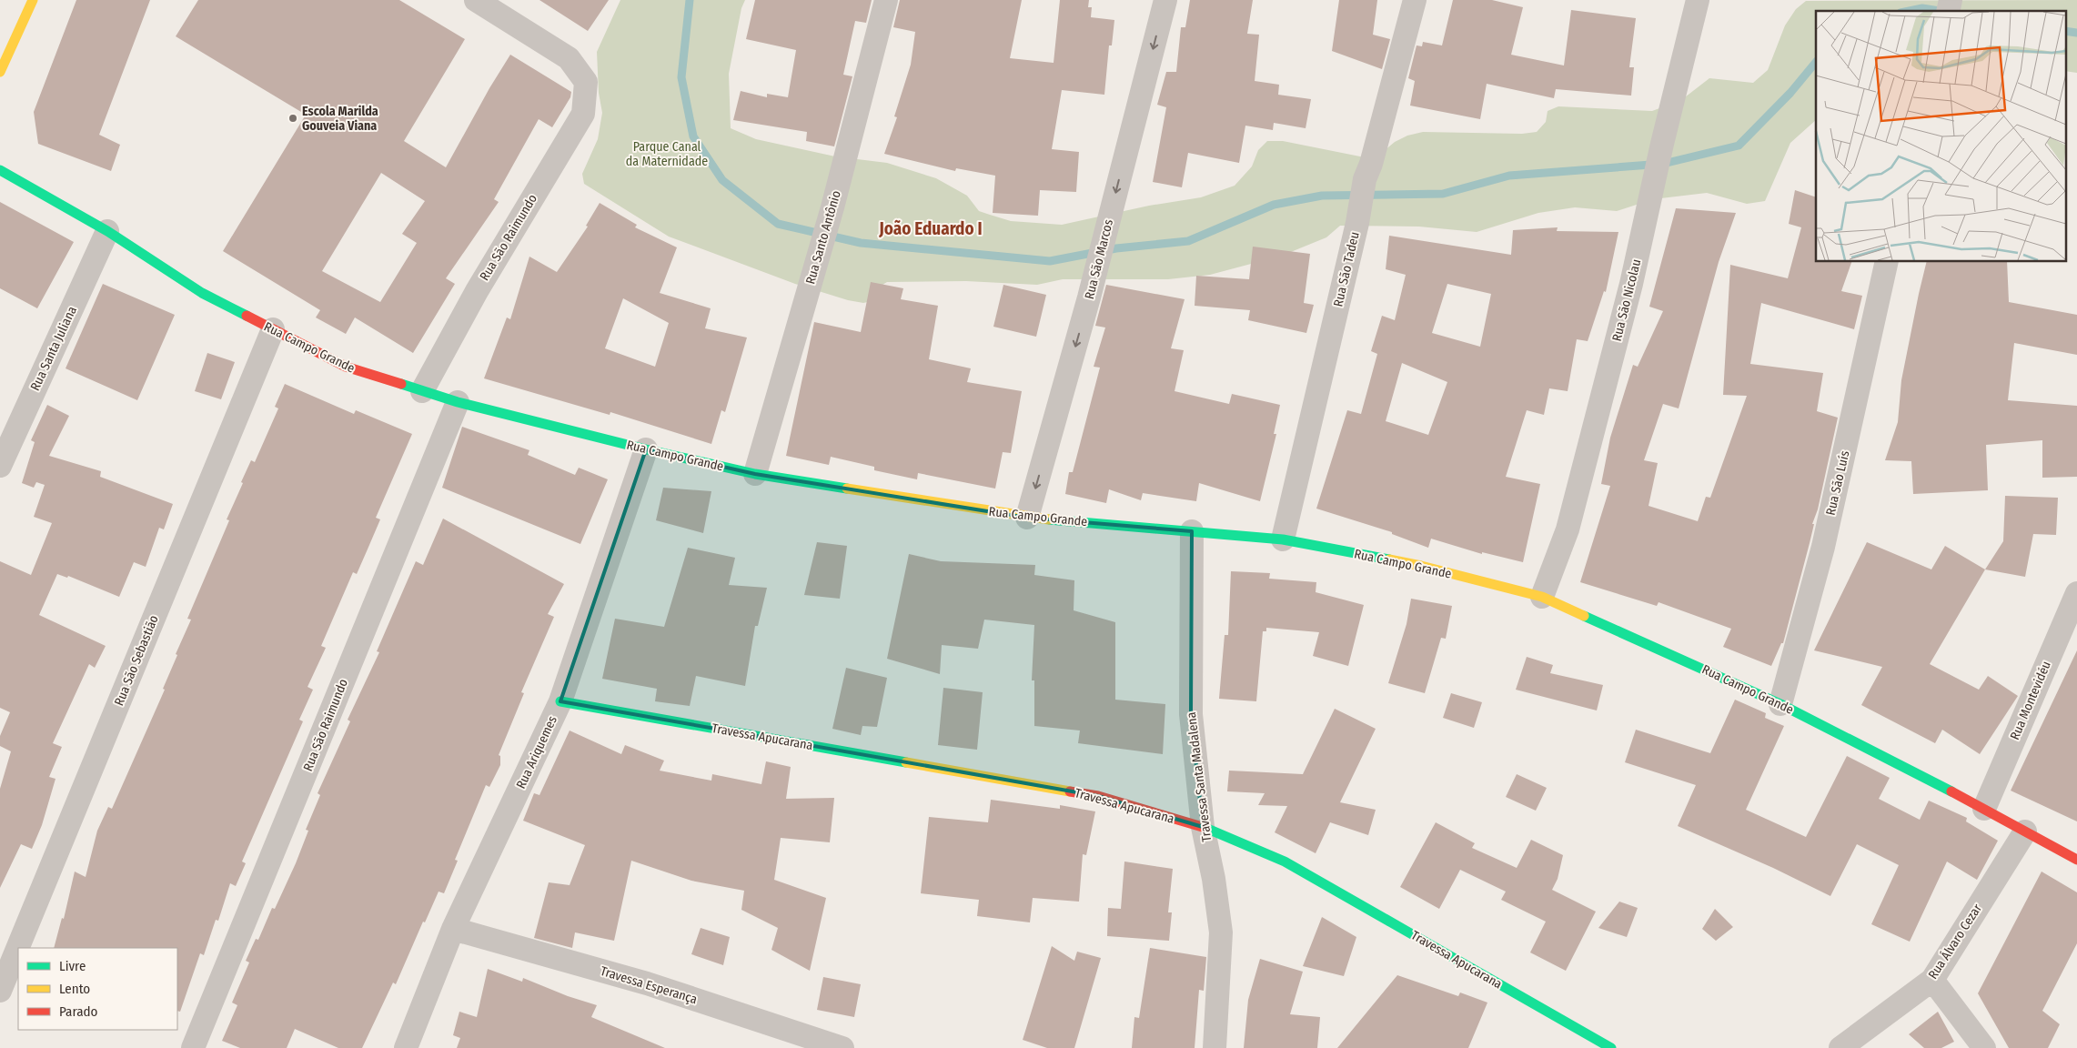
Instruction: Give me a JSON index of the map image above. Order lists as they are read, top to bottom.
{
  "streets": {
    "street": [
      "Rua São Raimundo",
      "Rua Santo Antônio",
      "Rua São Marcos",
      "Rua São Tadeu",
      "Rua São Nicolau",
      "Rua Campo Grande",
      "Rua Santa Juliana",
      "Rua São Luís",
      "Rua São Sebastião",
      "Rua Montevidéu",
      "Travessa Apucarana",
      "Rua Ariquemes",
      "Travessa Santa Madalena",
      "Rua Álvaro Cezar",
      "Travessa Esperança"
    ]
  },
  "crossings": [
    ["Rua São Raimundo", "Rua Campo Grande"],
    ["Rua Santo Antônio", "Rua Campo Grande"],
    ["Rua São Marcos", "Rua Campo Grande"],
    ["Rua São Tadeu", "Rua Campo Grande"],
    ["Rua São Nicolau", "Rua Campo Grande"],
    ["Rua Campo Grande", "Rua Santa Juliana"],
    ["Rua Campo Grande", "Rua São Luís"],
    ["Rua Campo Grande", "Rua São Sebastião"],
    ["Rua Campo Grande", "Rua Montevidéu"],
    ["Rua Campo Grande", "Rua Ariquemes"],
    ["Rua Campo Grande", "Travessa Santa Madalena"],
    ["Rua Campo Grande", "Rua Álvaro Cezar"],
    ["Travessa Apucarana", "Rua Ariquemes"],
    ["Travessa Apucarana", "Travessa Santa Madalena"],
    ["Rua Ariquemes", "Travessa Esperança"]
  ],
  "one_way": ["Rua São Marcos"],
  "districts": ["João Eduardo I"],
  "parks": ["Parque Canal da Maternidade"],
  "places": ["Escola Marilda Gouveia Viana"],
  "legend": ["Livre", "Lento", "Parado"]
}
